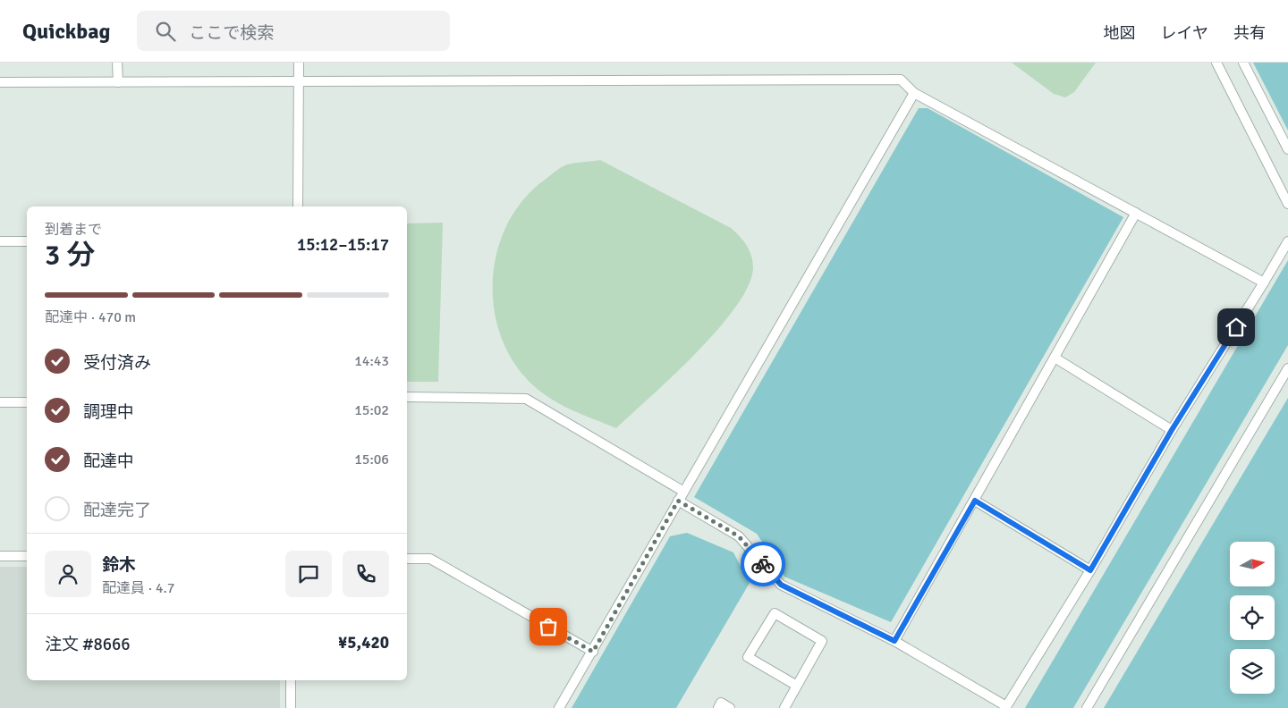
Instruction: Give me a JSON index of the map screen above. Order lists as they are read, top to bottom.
{
  "north": "right",
  "page": {
    "header": "Quickbag",
    "search": "ここで検索",
    "nav": ["地図", "レイヤ", "共有"],
    "heading": ["3 分", "到着まで", "15:12–15:17"],
    "panel": [
      "鈴木",
      "配達員 · 4.7",
      "注文 #8666",
      "¥5,420"
    ],
    "bar": "配達中 · 470 m",
    "list": [
      ["受付済み", "14:43"],
      ["調理中", "15:02"],
      ["配達中", "15:06"],
      "配達完了"
    ]
  }
}
